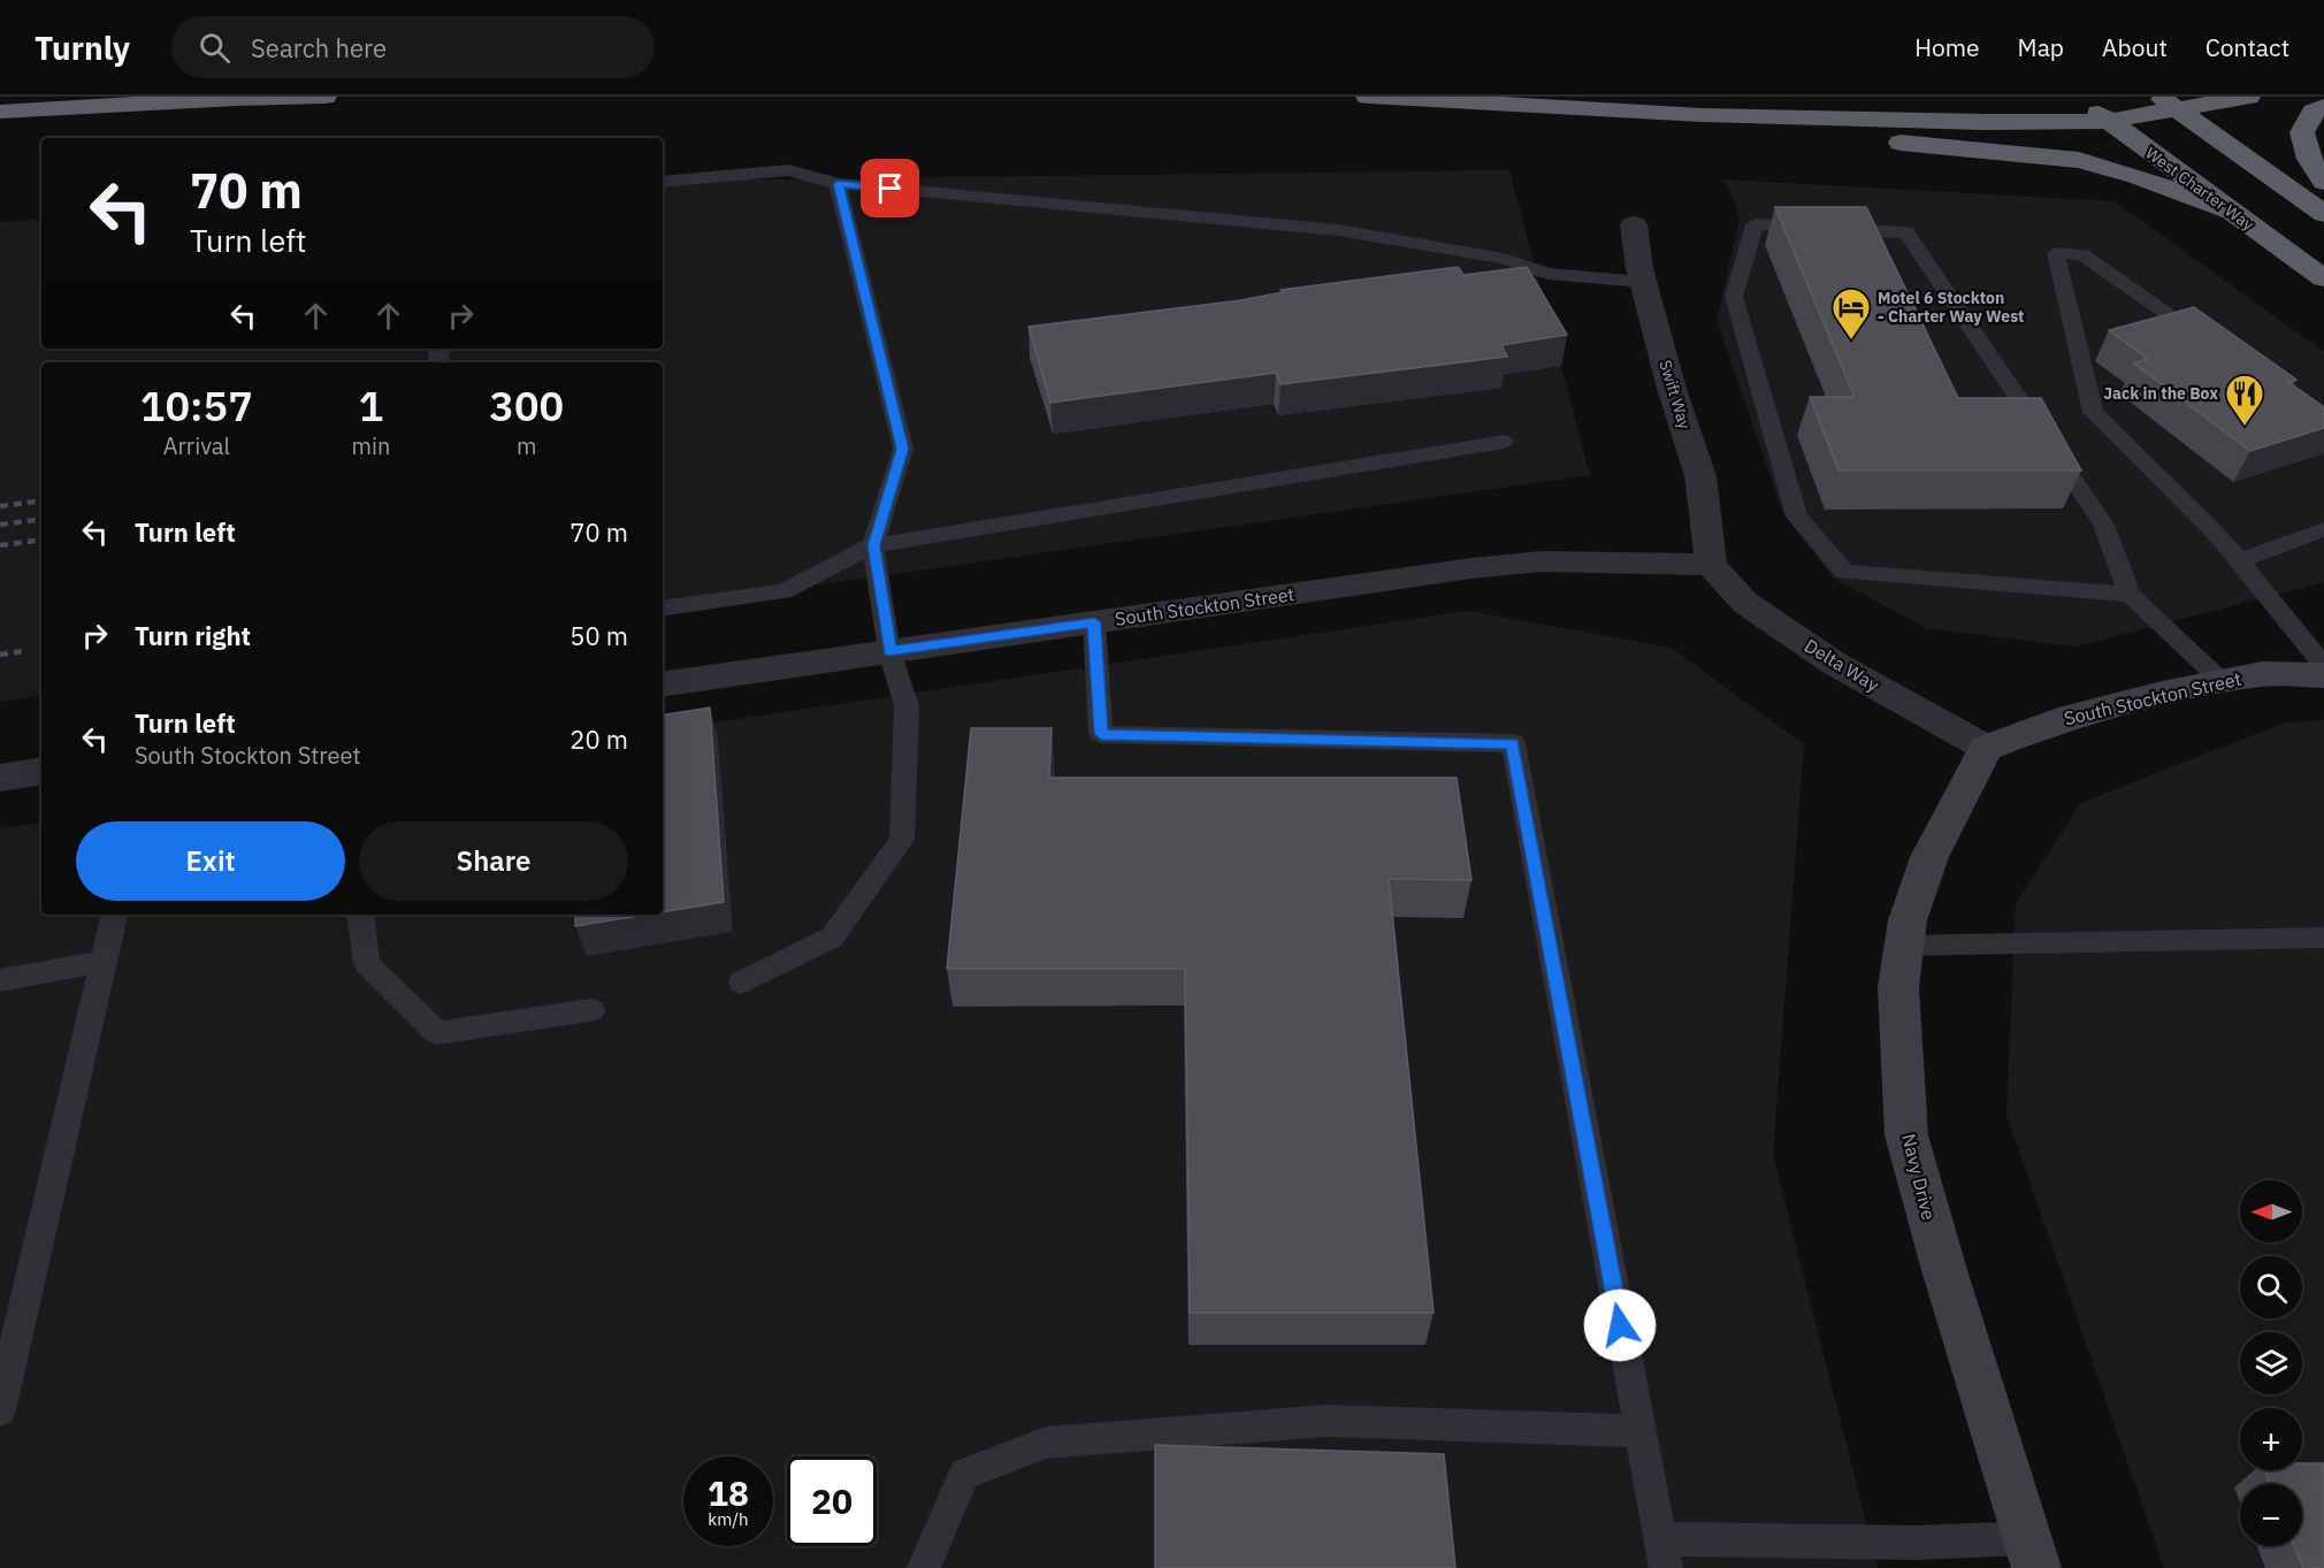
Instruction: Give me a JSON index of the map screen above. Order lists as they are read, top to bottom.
{
  "streets": {
    "highway": ["West Charter Way"],
    "street": [
      "Swift Way",
      "South Stockton Street",
      "Delta Way",
      "Navy Drive"
    ]
  },
  "crossings": [
    ["Swift Way", "South Stockton Street"],
    ["Swift Way", "Delta Way"],
    ["South Stockton Street", "Delta Way"],
    ["South Stockton Street", "Navy Drive"],
    ["Delta Way", "Navy Drive"]
  ],
  "places": {
    "hotel": ["Motel 6 Stockton - Charter Way West"],
    "restaurant": ["Jack in the Box"]
  },
  "north": "left",
  "page": {
    "header": "Turnly",
    "search": "Search here",
    "nav": [
      "Home",
      "Map",
      "About",
      "Contact"
    ],
    "turn": ["70 m", "Turn left"],
    "eta": [
      "10:57",
      "Arrival",
      "1",
      "min",
      "300",
      "m"
    ],
    "list": [
      {
        "name": "Turn left",
        "value": "70 m"
      },
      {
        "name": "Turn right",
        "value": "50 m"
      },
      {
        "name": "Turn left",
        "note": "South Stockton Street",
        "value": "20 m"
      }
    ],
    "buttons": ["Exit", "Share"],
    "map_buttons": ["+", "−"],
    "speed": "18 km/h",
    "limit": "20"
  }
}
